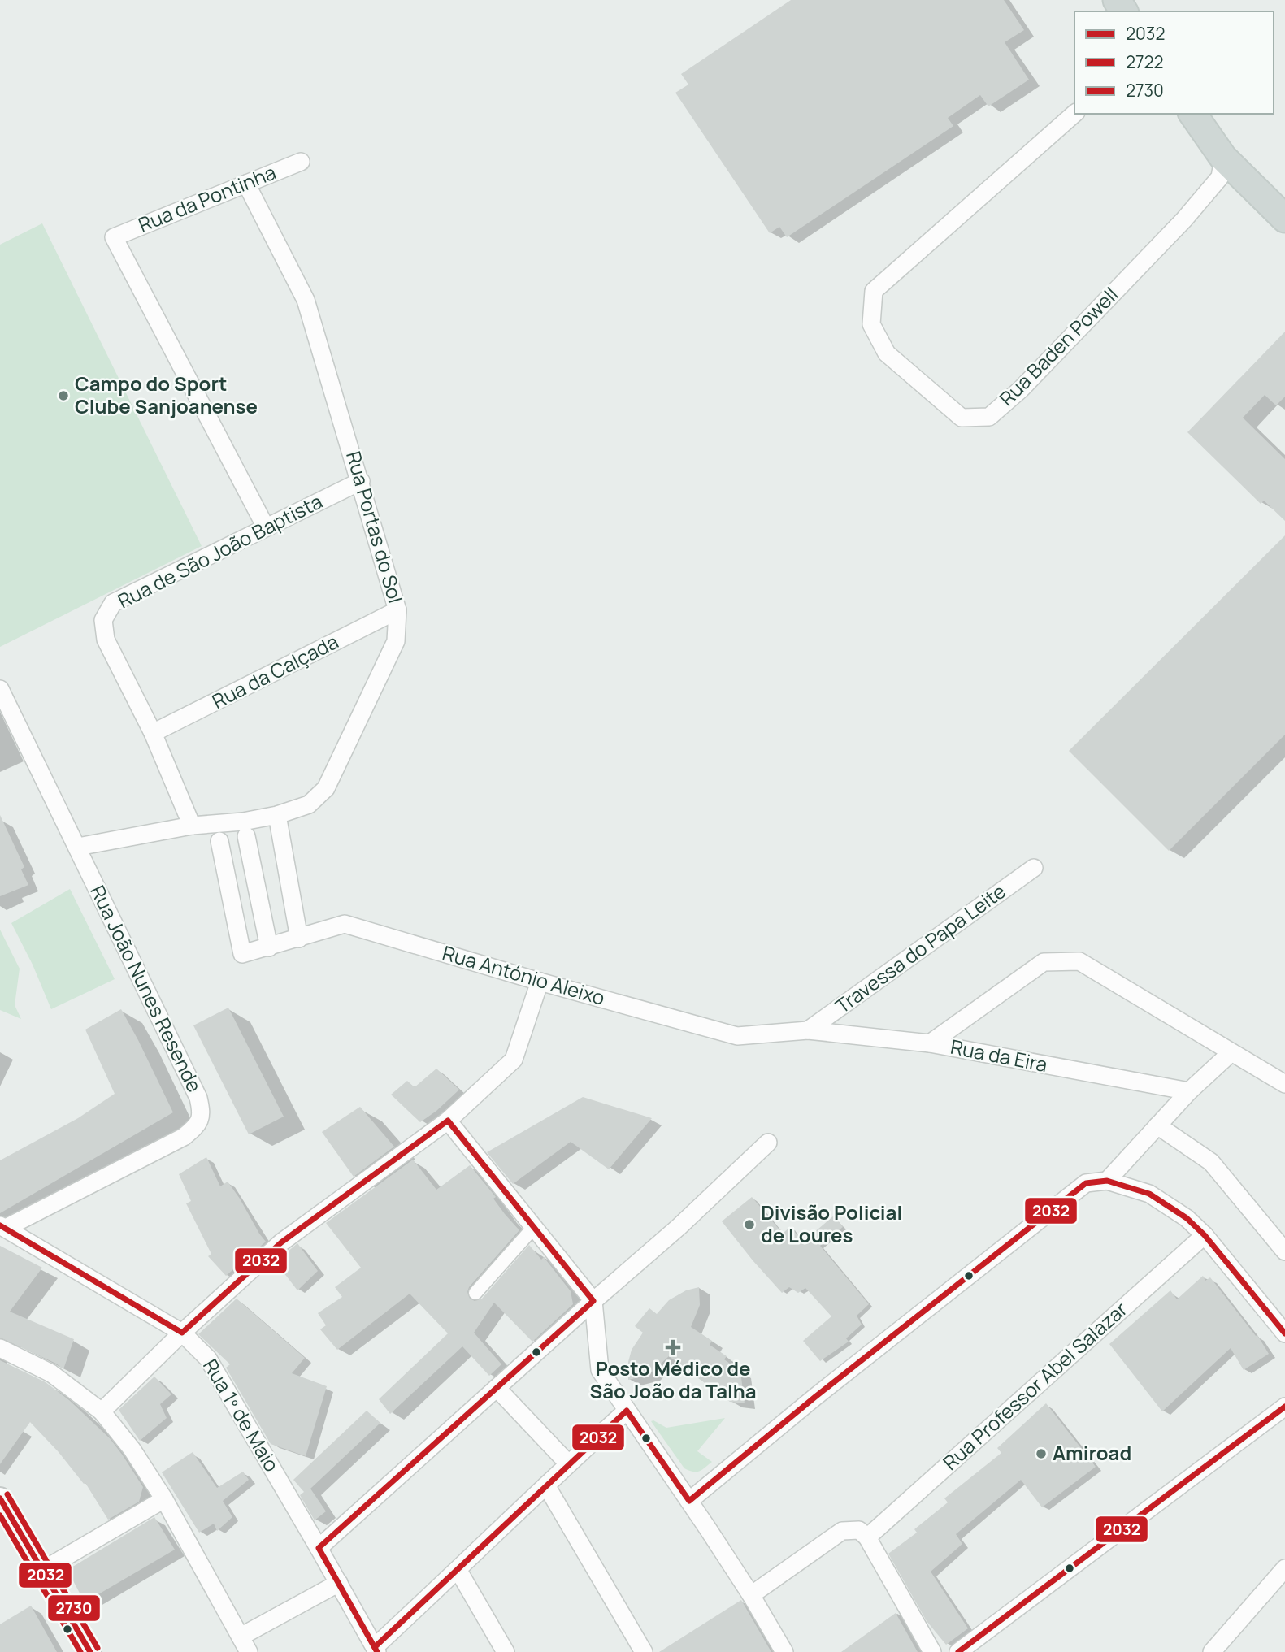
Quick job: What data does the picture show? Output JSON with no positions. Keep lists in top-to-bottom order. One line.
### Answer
{"streets":{"street":["Rua da Pontinha","Rua Baden Powell","Rua Portas do Sol","Rua de São João Baptista","Rua da Calçada","Travessa do Papa Leite","Rua António Aleixo","Rua João Nunes Resende","Rua da Eira","Rua Professor Abel Salazar","Rua 1º de Maio"]},"crossings":[["Rua da Pontinha","Rua Portas do Sol"],["Rua da Pontinha","Rua de São João Baptista"],["Rua Portas do Sol","Rua de São João Baptista"],["Rua Portas do Sol","Rua da Calçada"],["Rua Portas do Sol","Rua João Nunes Resende"],["Rua de São João Baptista","Rua da Calçada"],["Travessa do Papa Leite","Rua António Aleixo"],["Travessa do Papa Leite","Rua da Eira"],["Rua António Aleixo","Rua da Eira"],["Rua João Nunes Resende","Rua 1º de Maio"]],"places":{"other":["Campo do Sport Clube Sanjoanense","Divisão Policial de Loures","Amiroad"],"health":["Posto Médico de São João da Talha"]},"lines":["transit line 2032","transit line 2730","transit line 2722"],"legend":["2032","2722","2730"]}
